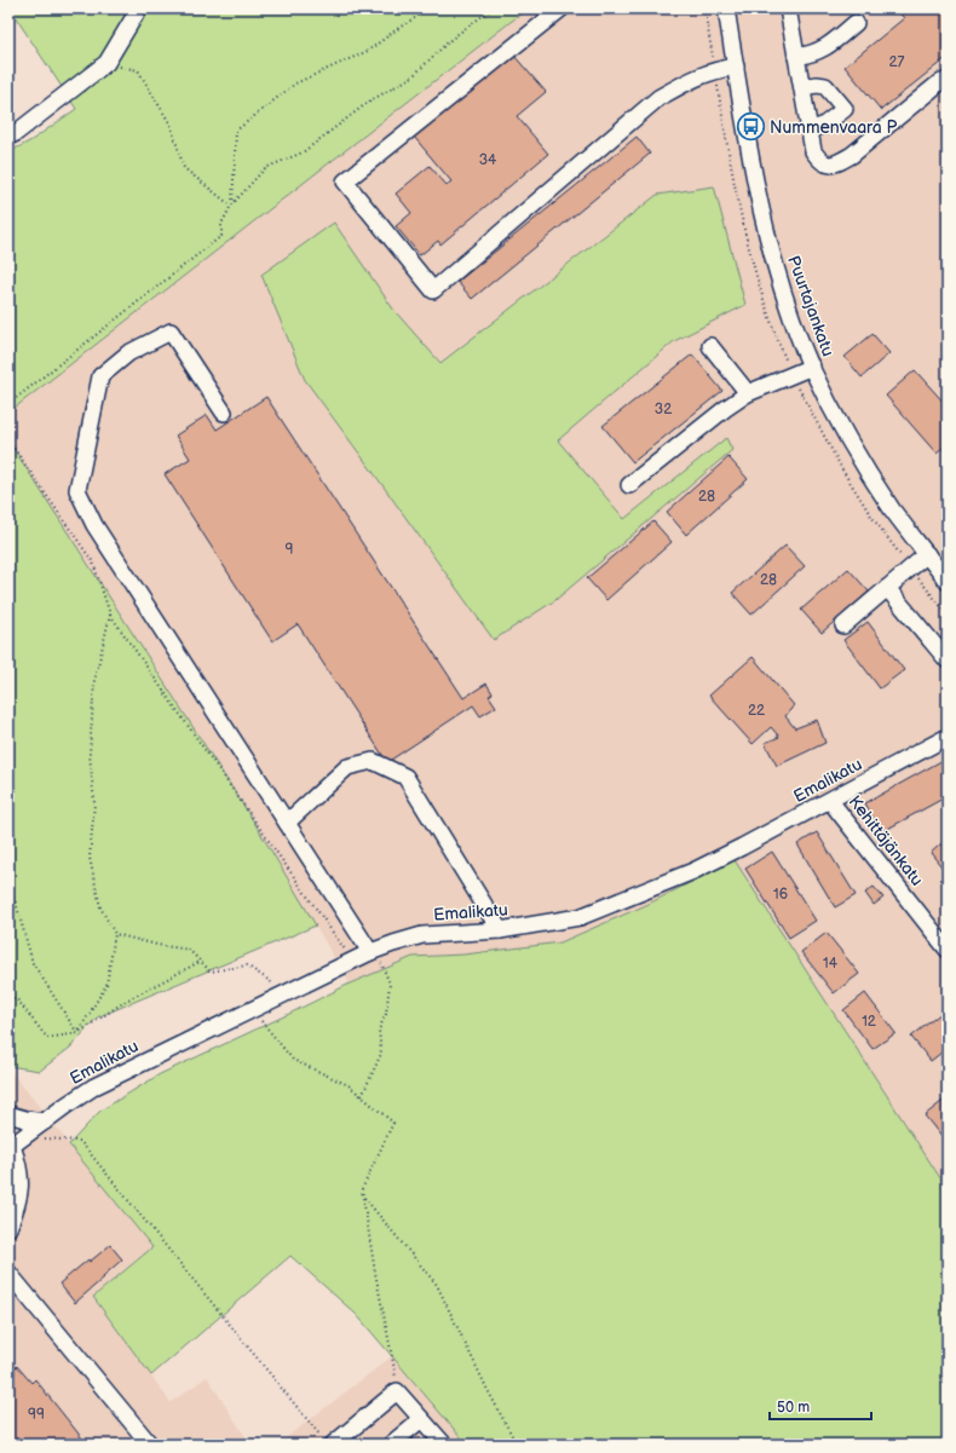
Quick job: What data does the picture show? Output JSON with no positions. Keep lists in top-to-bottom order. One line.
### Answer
{"streets":{"street":["Puurtajankatu","Emalikatu","Kehittäjänkatu"]},"crossings":[["Emalikatu","Kehittäjänkatu"]],"places":{"bus stop":["Nummenvaara P"]},"house_numbers":["27","34","32","28","9","28","22","16","14","12","99"],"scale_bar":"50 m"}
